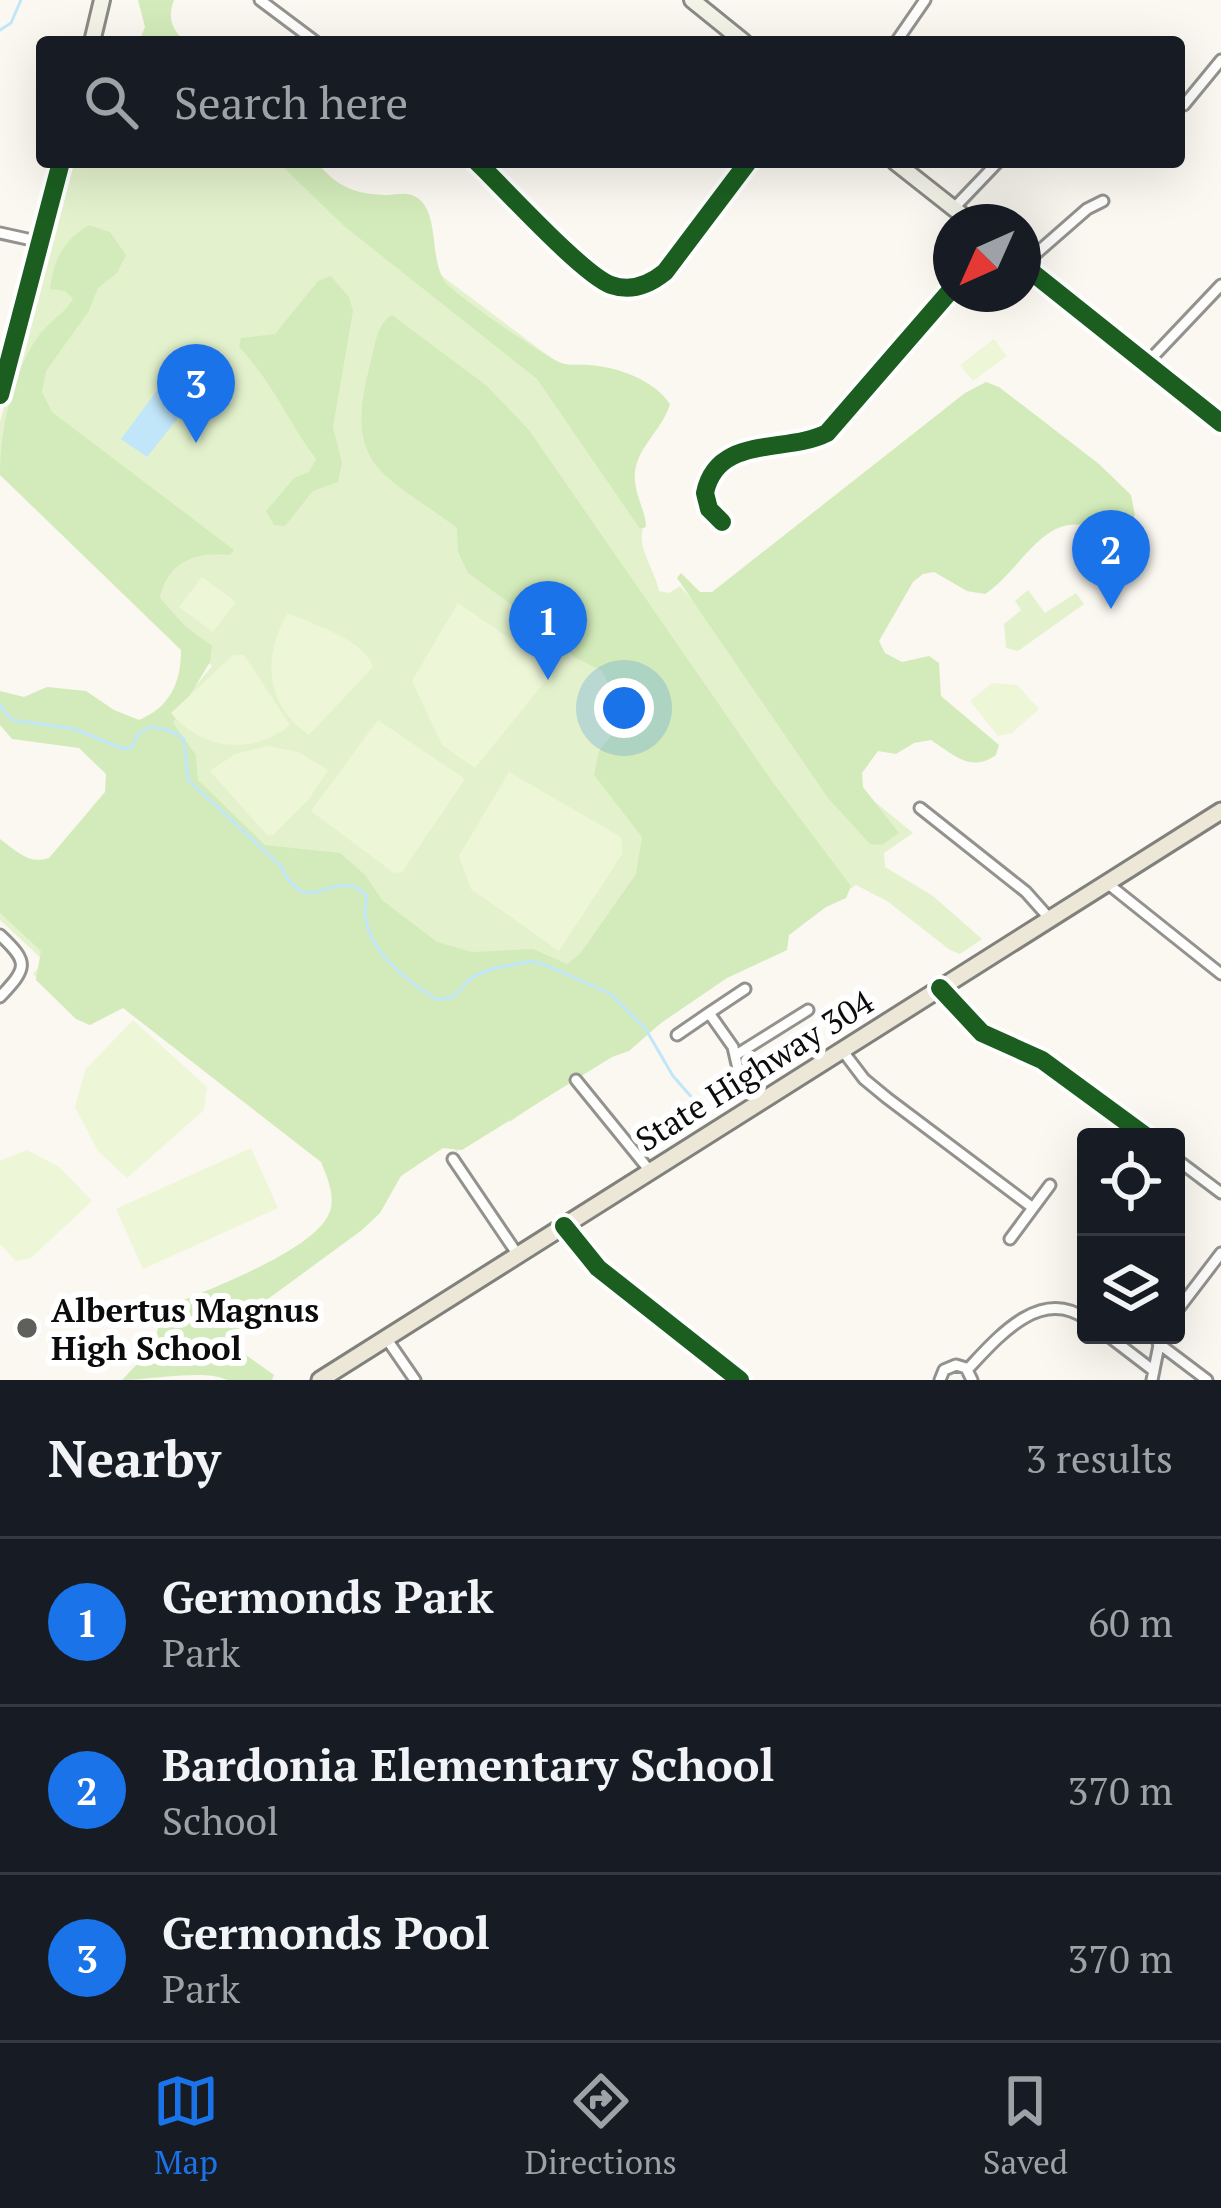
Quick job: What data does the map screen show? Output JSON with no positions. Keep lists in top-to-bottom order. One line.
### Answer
{"streets":{"main road":["State Highway 304"]},"places":["Albertus Magnus High School"],"north":"bottom left","page":{"search":"Search here","pins":["3","2","1"],"heading":["Nearby","3 results"],"list":[{"mark":"1","name":"Germonds Park","note":"Park","value":"60 m"},{"mark":"2","name":"Bardonia Elementary School","note":"School","value":"370 m"},{"mark":"3","name":"Germonds Pool","note":"Park","value":"370 m"}],"nav":["Map","Directions","Saved"]}}
